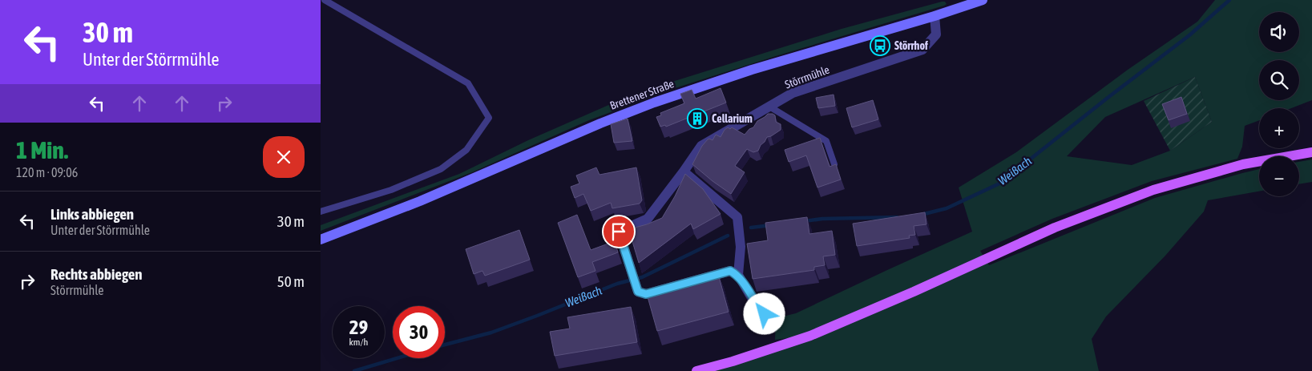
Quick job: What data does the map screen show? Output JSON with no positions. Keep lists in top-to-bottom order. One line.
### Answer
{"streets":{"street":["Störrmühle","Brettener Straße"]},"crossings":[["Störrmühle","Brettener Straße"]],"water":["Weißach"],"places":{"bus stop":["Störrhof"],"building":["Cellarium"]},"page":{"turn":["30 m","Unter der Störrmühle"],"map_buttons":["+","−"],"heading":["1 Min.","120 m · 09:06"],"list":[{"name":"Links abbiegen","note":"Unter der Störrmühle","value":"30 m"},{"name":"Rechts abbiegen","note":"Störrmühle","value":"50 m"}],"speed":"29 km/h","limit":"30"}}
